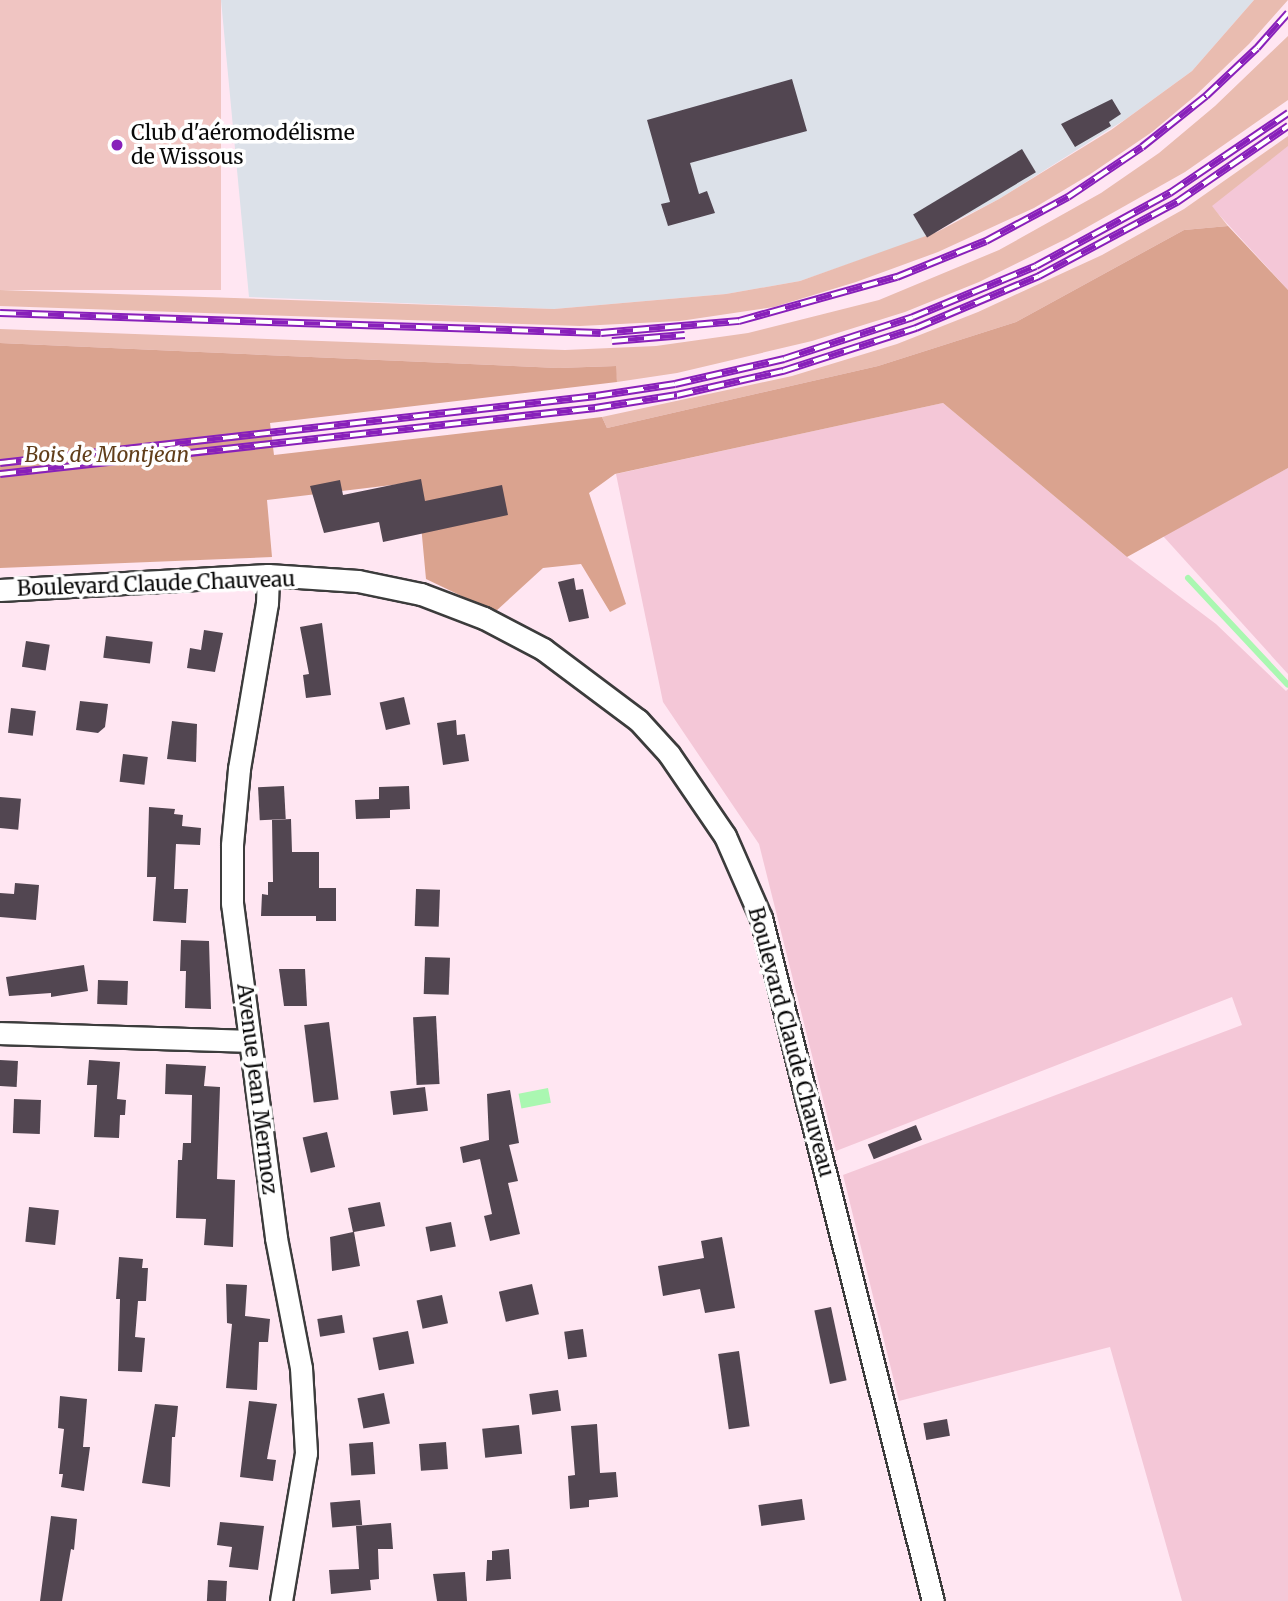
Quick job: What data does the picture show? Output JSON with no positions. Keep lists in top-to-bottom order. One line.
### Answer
{"streets":{"street":["Boulevard Claude Chauveau","Avenue Jean Mermoz"]},"crossings":[["Boulevard Claude Chauveau","Avenue Jean Mermoz"]],"parks":["Bois de Montjean"],"places":["Club d'aéromodélisme de Wissous"]}
